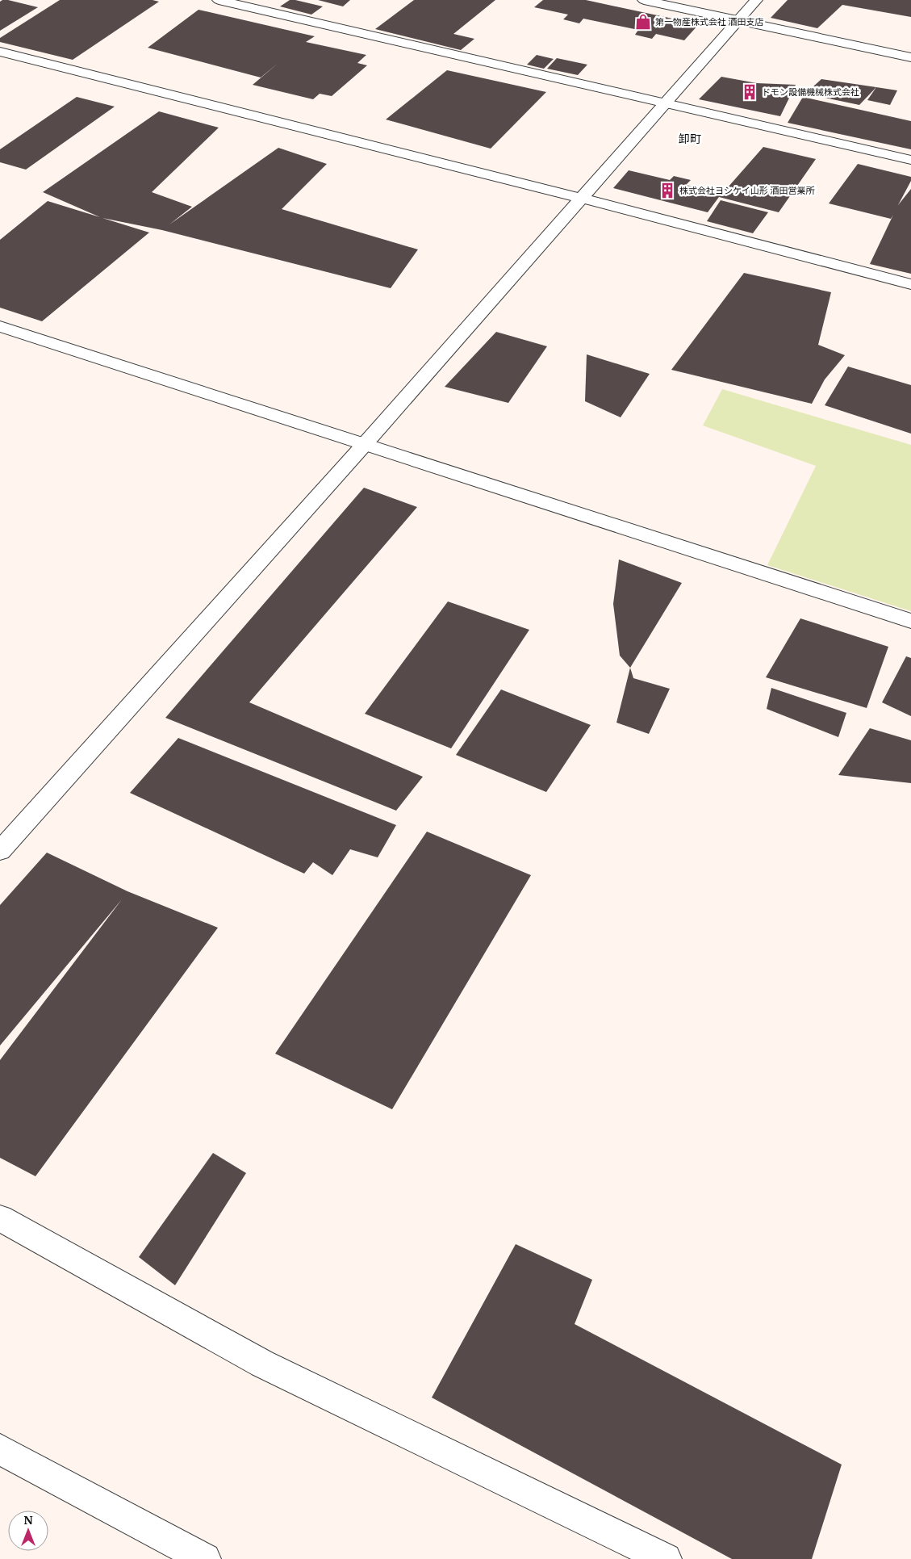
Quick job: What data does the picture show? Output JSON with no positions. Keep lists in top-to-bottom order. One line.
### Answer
{"districts":["卸町"],"places":{"shop":["第一物産株式会社 酒田支店"],"building":["ドモン設備機械株式会社","株式会社ヨシケイ山形 酒田営業所"]},"north":"top"}
